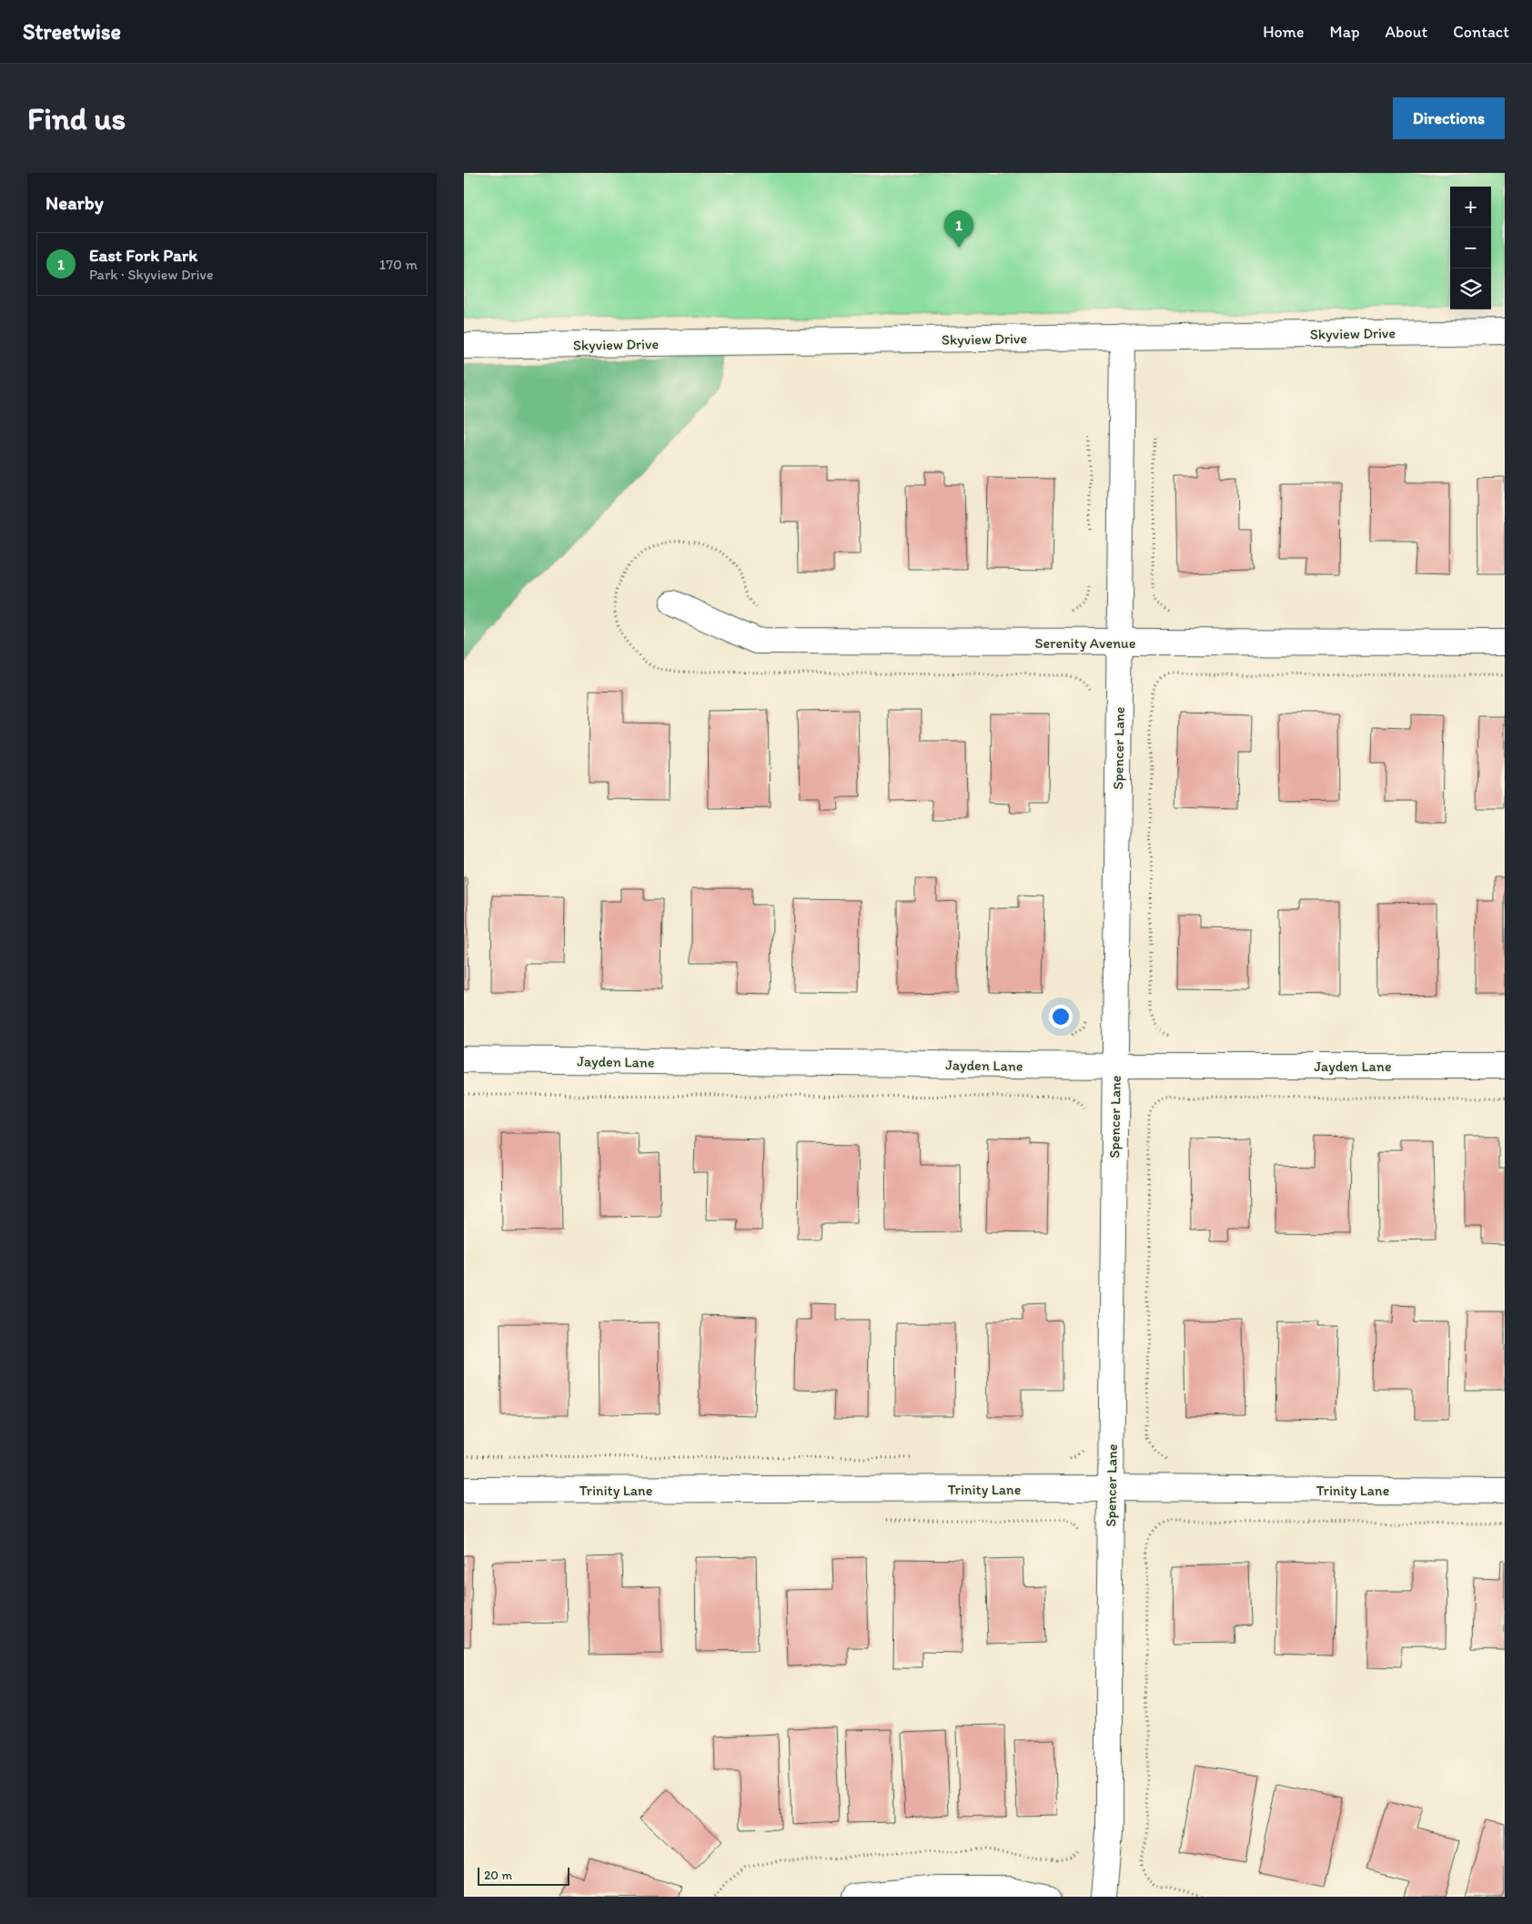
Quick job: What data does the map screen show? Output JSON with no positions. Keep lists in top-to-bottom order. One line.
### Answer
{"streets":{"street":["Skyview Drive","Serenity Avenue","Spencer Lane","Jayden Lane","Trinity Lane"]},"crossings":[["Skyview Drive","Spencer Lane"],["Serenity Avenue","Spencer Lane"],["Spencer Lane","Jayden Lane"],["Spencer Lane","Trinity Lane"]],"scale_bar":"20 m","page":{"header":"Streetwise","nav":["Home","Map","About","Contact"],"buttons":"Directions","title":"Find us","heading":"Nearby","map_buttons":["+","−"],"pins":"1","list":[{"mark":"1","name":"East Fork Park","note":"Park · Skyview Drive","value":"170 m"}],"scale":"20 m"}}
